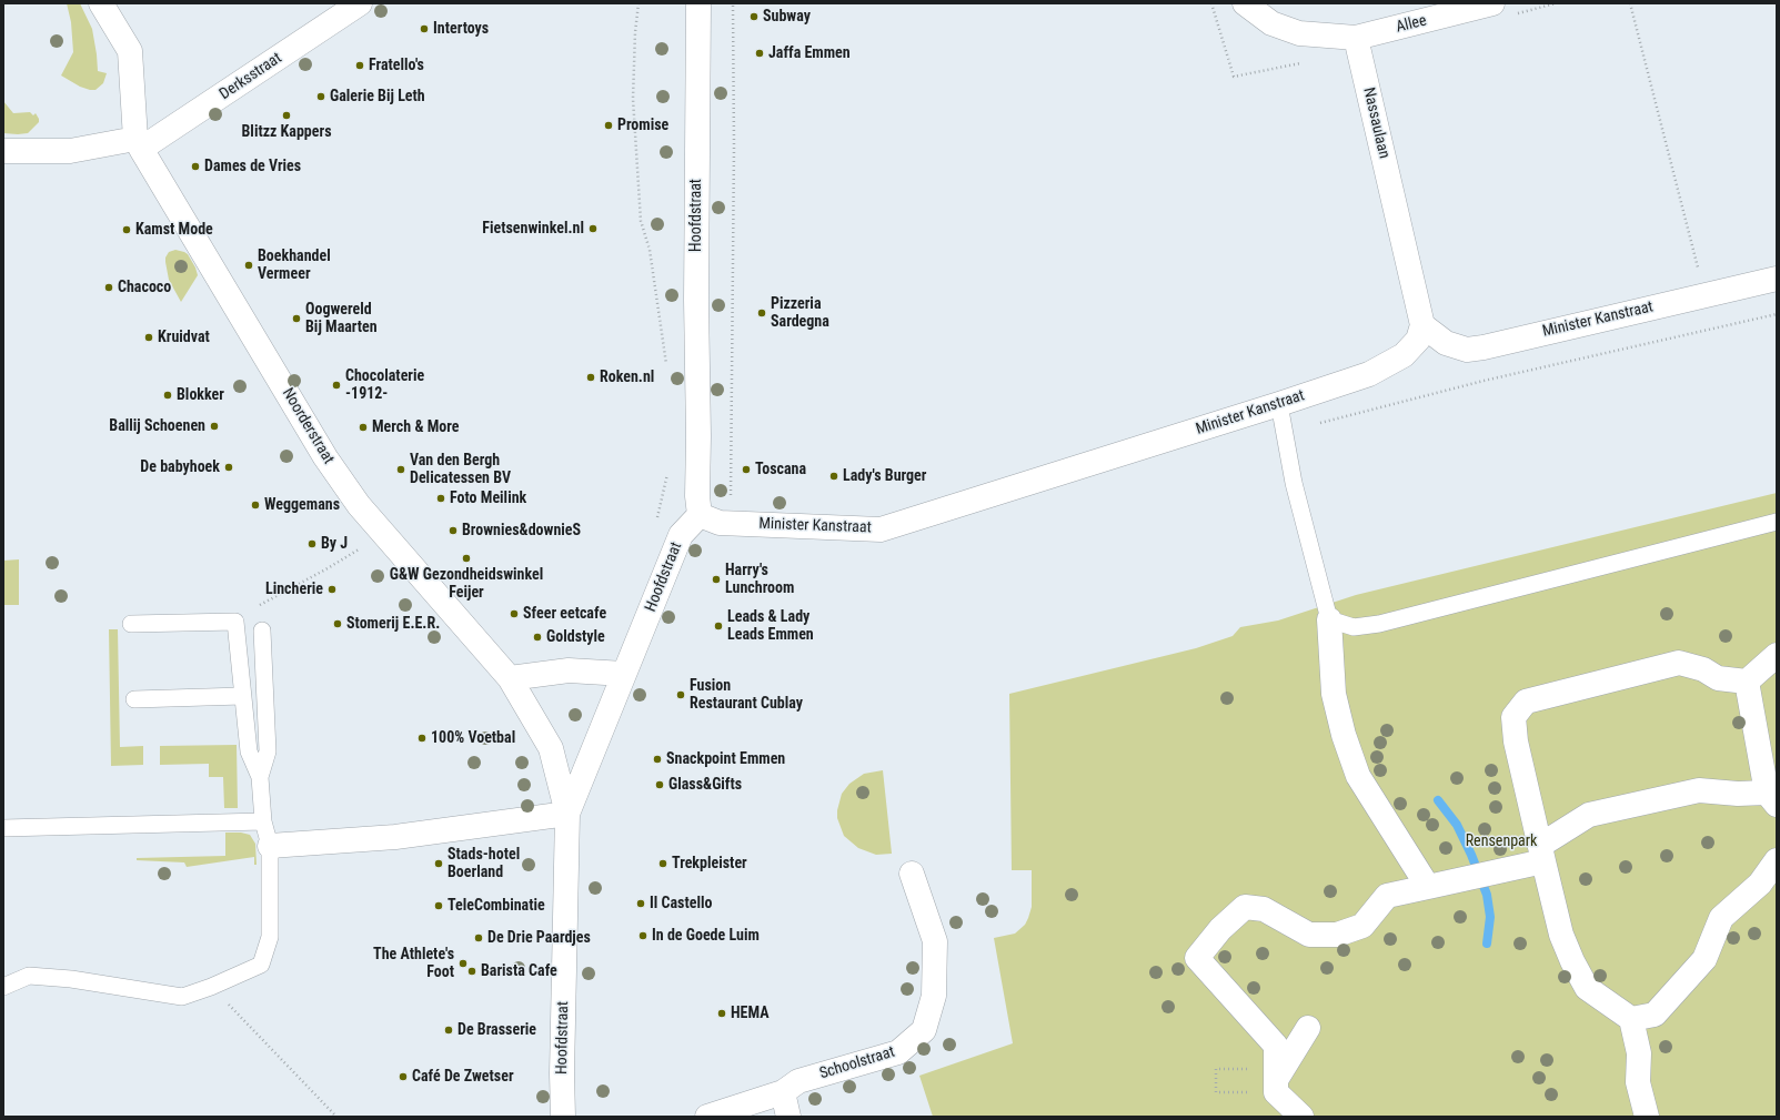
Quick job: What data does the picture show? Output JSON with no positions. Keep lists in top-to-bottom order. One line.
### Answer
{"streets":{"street":["Allee","Derksstraat","Nassaulaan","Hoofdstraat","Minister Kanstraat","Noorderstraat","Schoolstraat"]},"crossings":[["Allee","Nassaulaan"],["Derksstraat","Noorderstraat"],["Nassaulaan","Minister Kanstraat"],["Hoofdstraat","Minister Kanstraat"],["Hoofdstraat","Noorderstraat"]],"parks":["Rensenpark"],"places":["Subway","Intertoys","Jaffa Emmen","Fratello's","Galerie Bij Leth","Blitzz Kappers","Promise","Dames de Vries","Fietsenwinkel.nl","Kamst Mode","Boekhandel Vermeer","Chacoco","Pizzeria Sardegna","Oogwereld Bij Maarten","Kruidvat","Roken.nl","Chocolaterie -1912-","Blokker","Ballij Schoenen","Merch & More","De babyhoek","Van den Bergh Delicatessen BV","Toscana","Lady's Burger","Foto Meilink","Weggemans","Brownies&downieS","By J","G&W Gezondheidswinkel Feijer","Harry's Lunchroom","Lincherie","Sfeer eetcafe","Stomerij E.E.R.","Leads & Lady Leads Emmen","Goldstyle","Fusion Restaurant Cublay","100% Voetbal","Snackpoint Emmen","Glass&Gifts","Stads-hotel Boerland","Trekpleister","Il Castello","TeleCombinatie","In de Goede Luim","De Drie Paardjes","The Athlete's Foot","Barista Cafe","HEMA","De Brasserie","Café De Zwetser"]}
